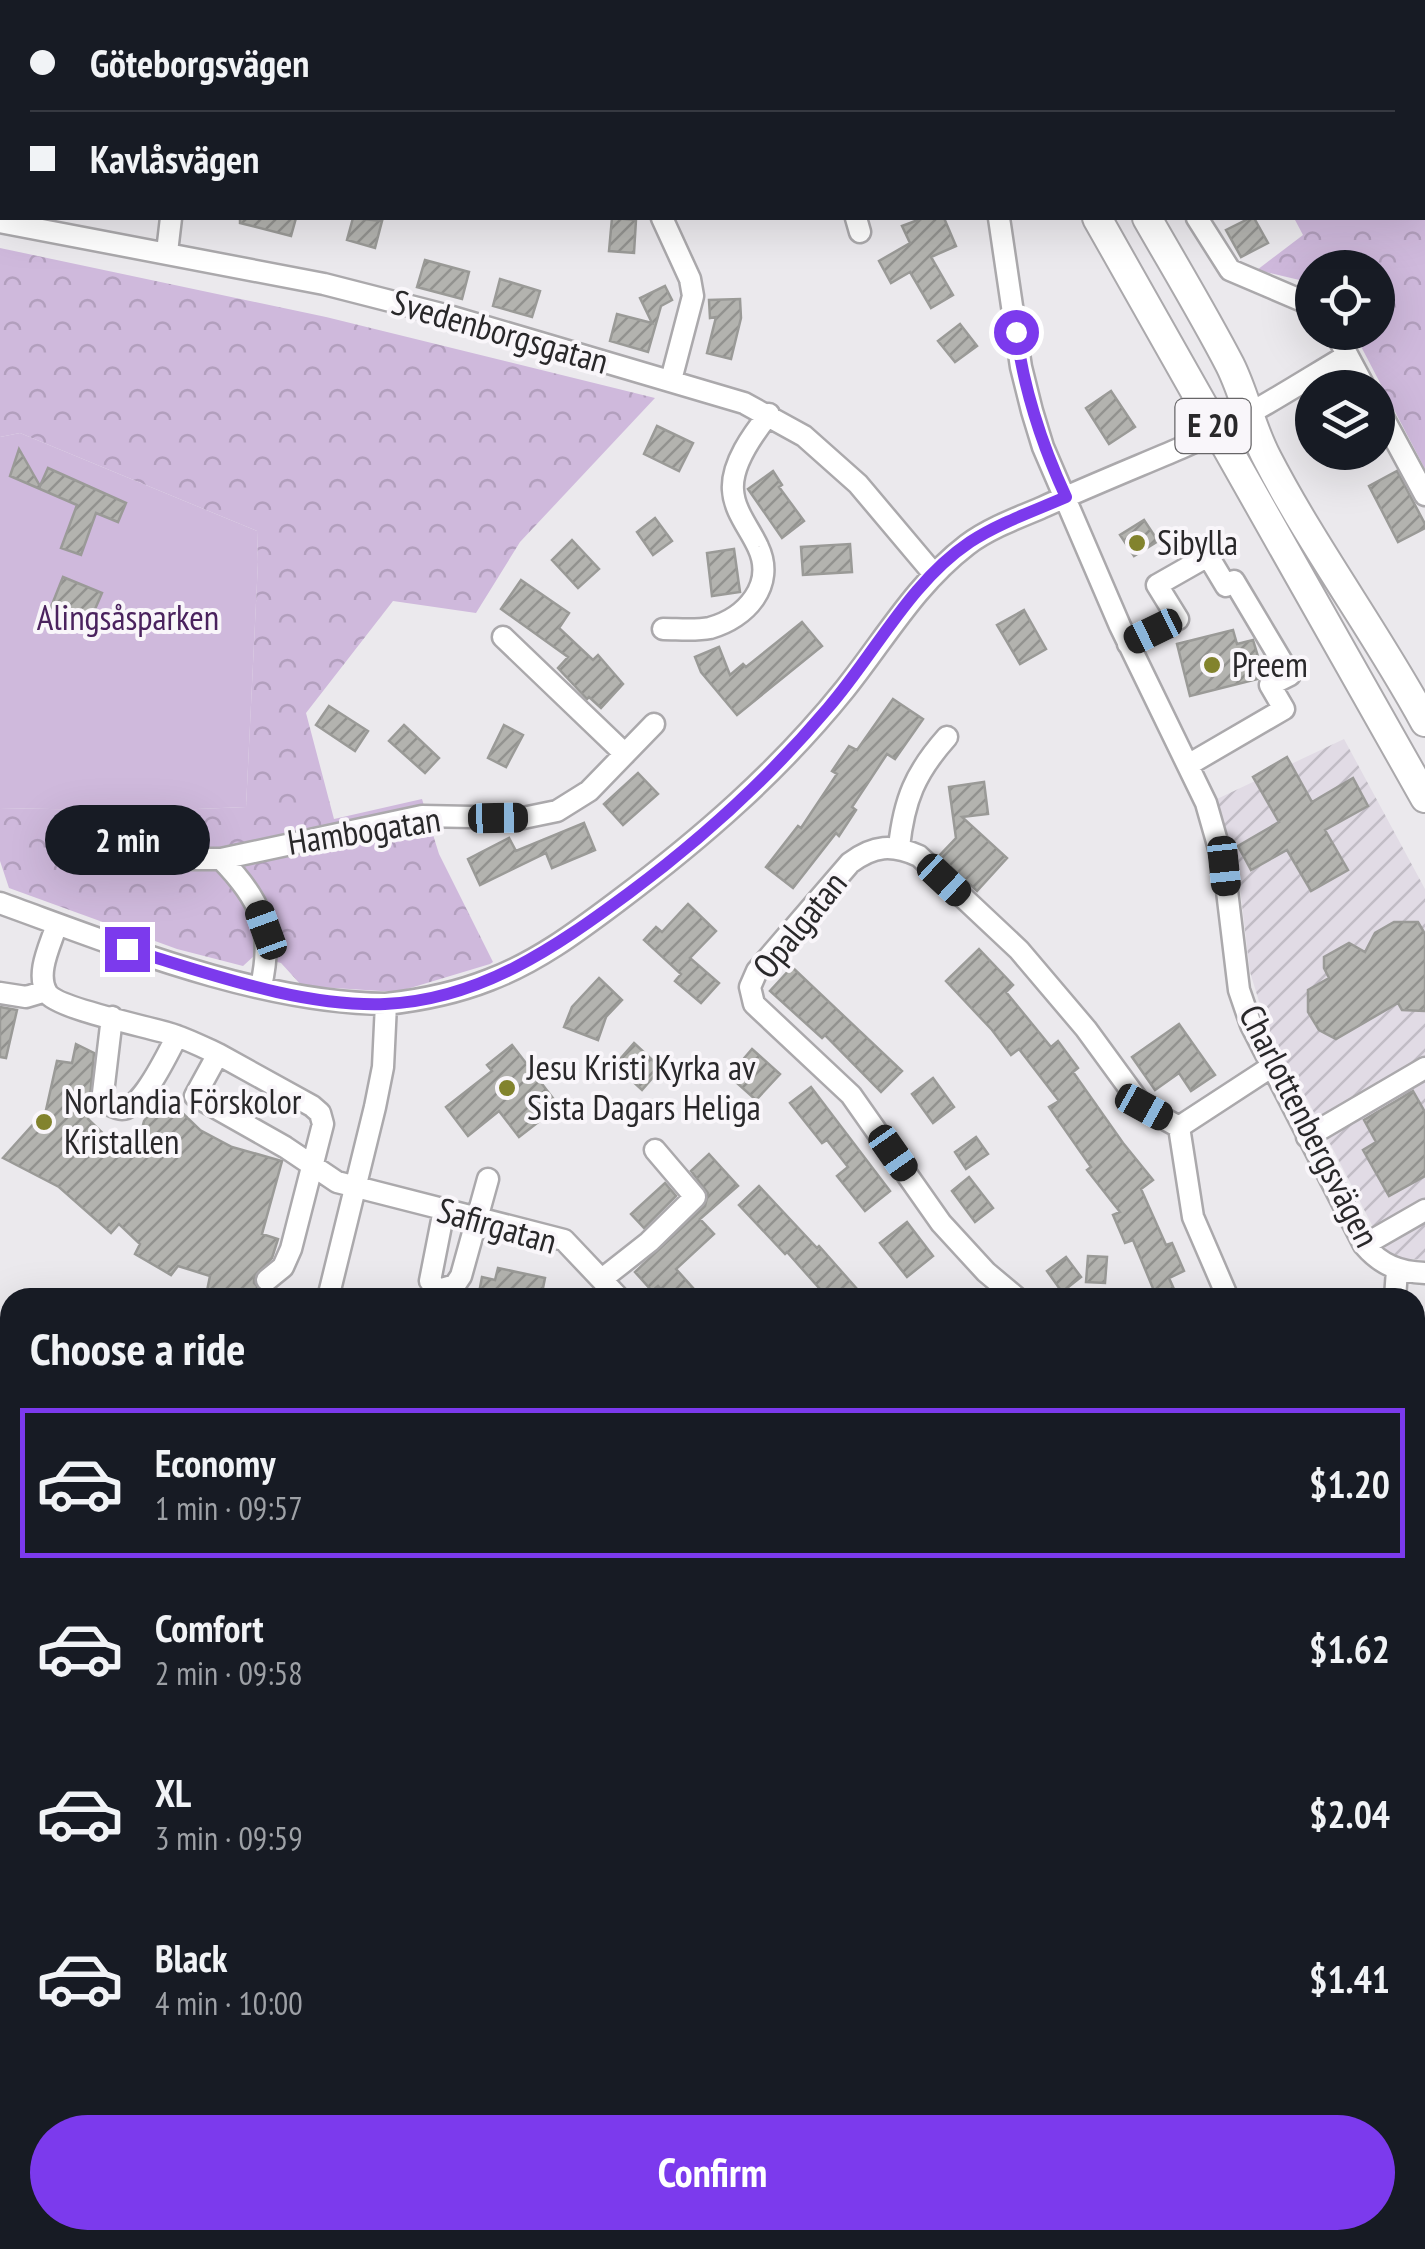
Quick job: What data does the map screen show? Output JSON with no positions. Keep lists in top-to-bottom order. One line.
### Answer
{"streets":{"highway":["E 20"],"street":["Svedenborgsgatan","Hambogatan","Opalgatan","Charlottenbergsvägen","Safirgatan"]},"parks":["Alingsåsparken"],"places":["Sibylla","Preem","Jesu Kristi Kyrka av Sista Dagars Heliga","Norlandia Förskolor Kristallen"],"page":{"banner":["Göteborgsvägen","Kavlåsvägen"],"bubble":"2 min","heading":"Choose a ride","list":[{"name":"Economy","note":"1 min · 09:57","value":"$1.20"},{"name":"Comfort","note":"2 min · 09:58","value":"$1.62"},{"name":"XL","note":"3 min · 09:59","value":"$2.04"},{"name":"Black","note":"4 min · 10:00","value":"$1.41"}],"buttons":"Confirm"}}
